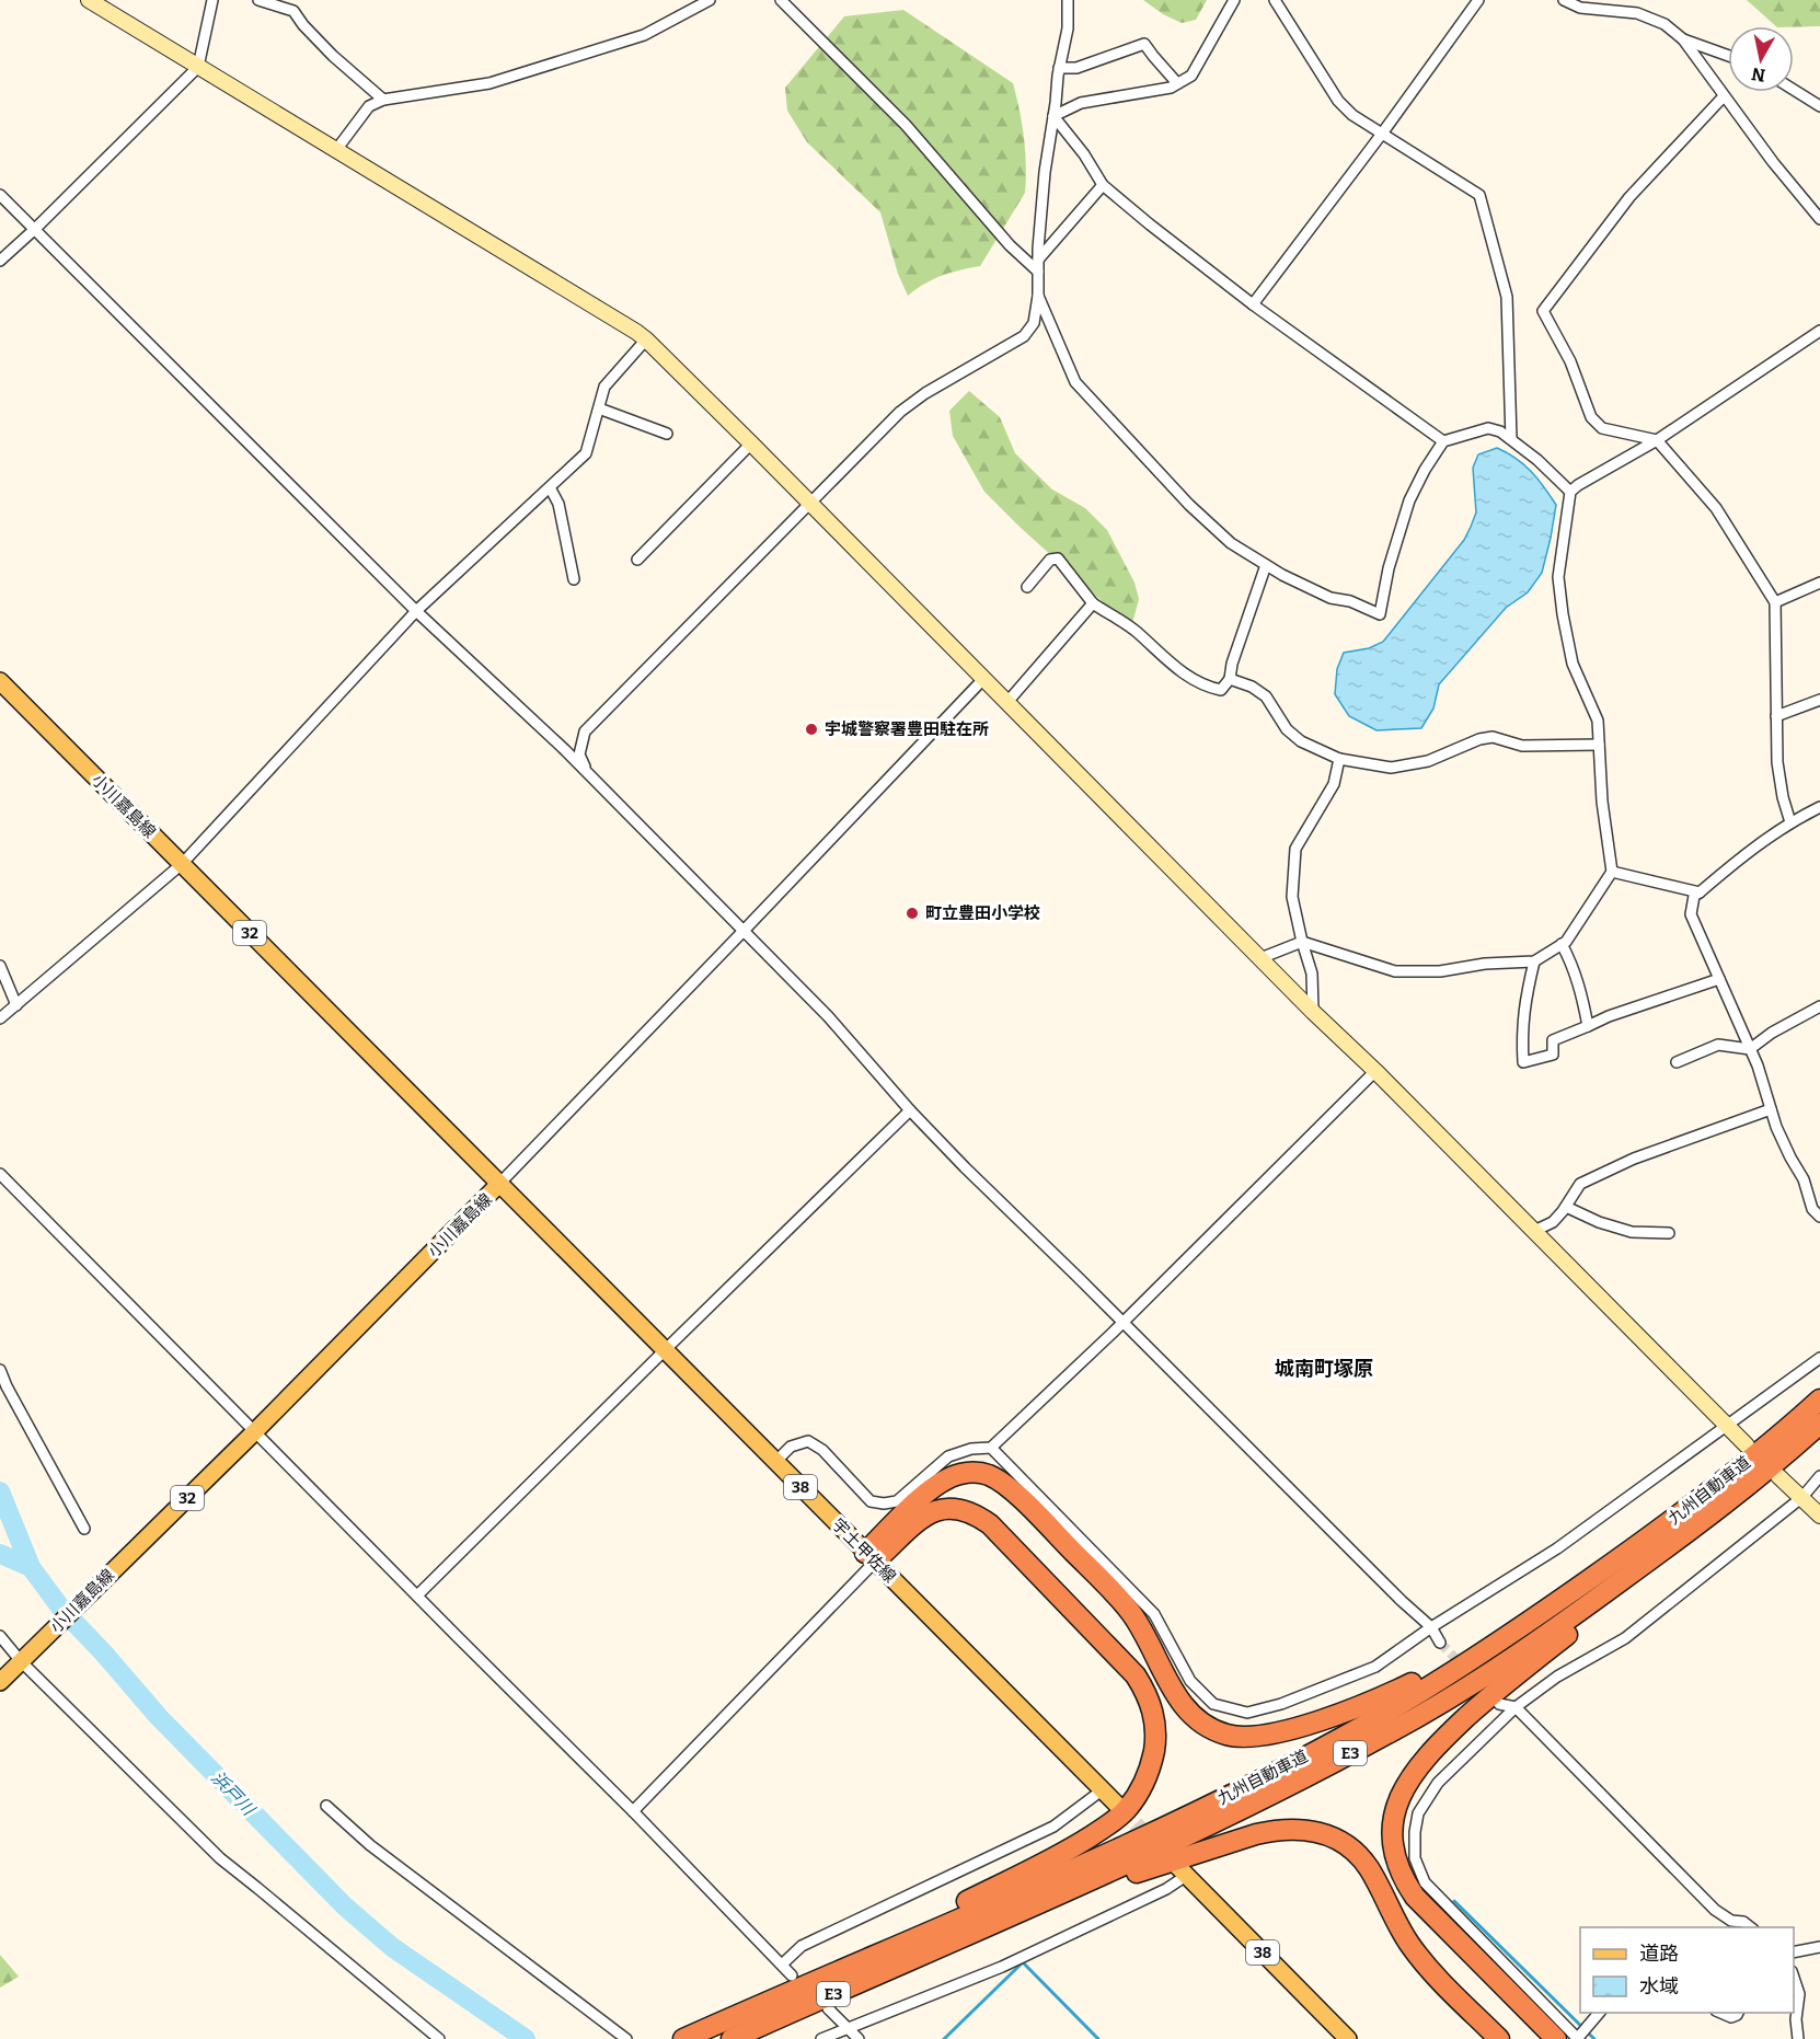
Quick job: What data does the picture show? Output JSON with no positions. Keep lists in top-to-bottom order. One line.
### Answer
{"streets":{"highway":["九州自動車道","E3"],"main road":["小川嘉島線","32","38","宇土甲佐線"]},"crossings":[["小川嘉島線","宇土甲佐線"]],"districts":["城南町塚原"],"water":["浜戸川"],"places":["宇城警察署豊田駐在所","町立豊田小学校"],"legend":["道路","水域"],"north":"bottom"}
